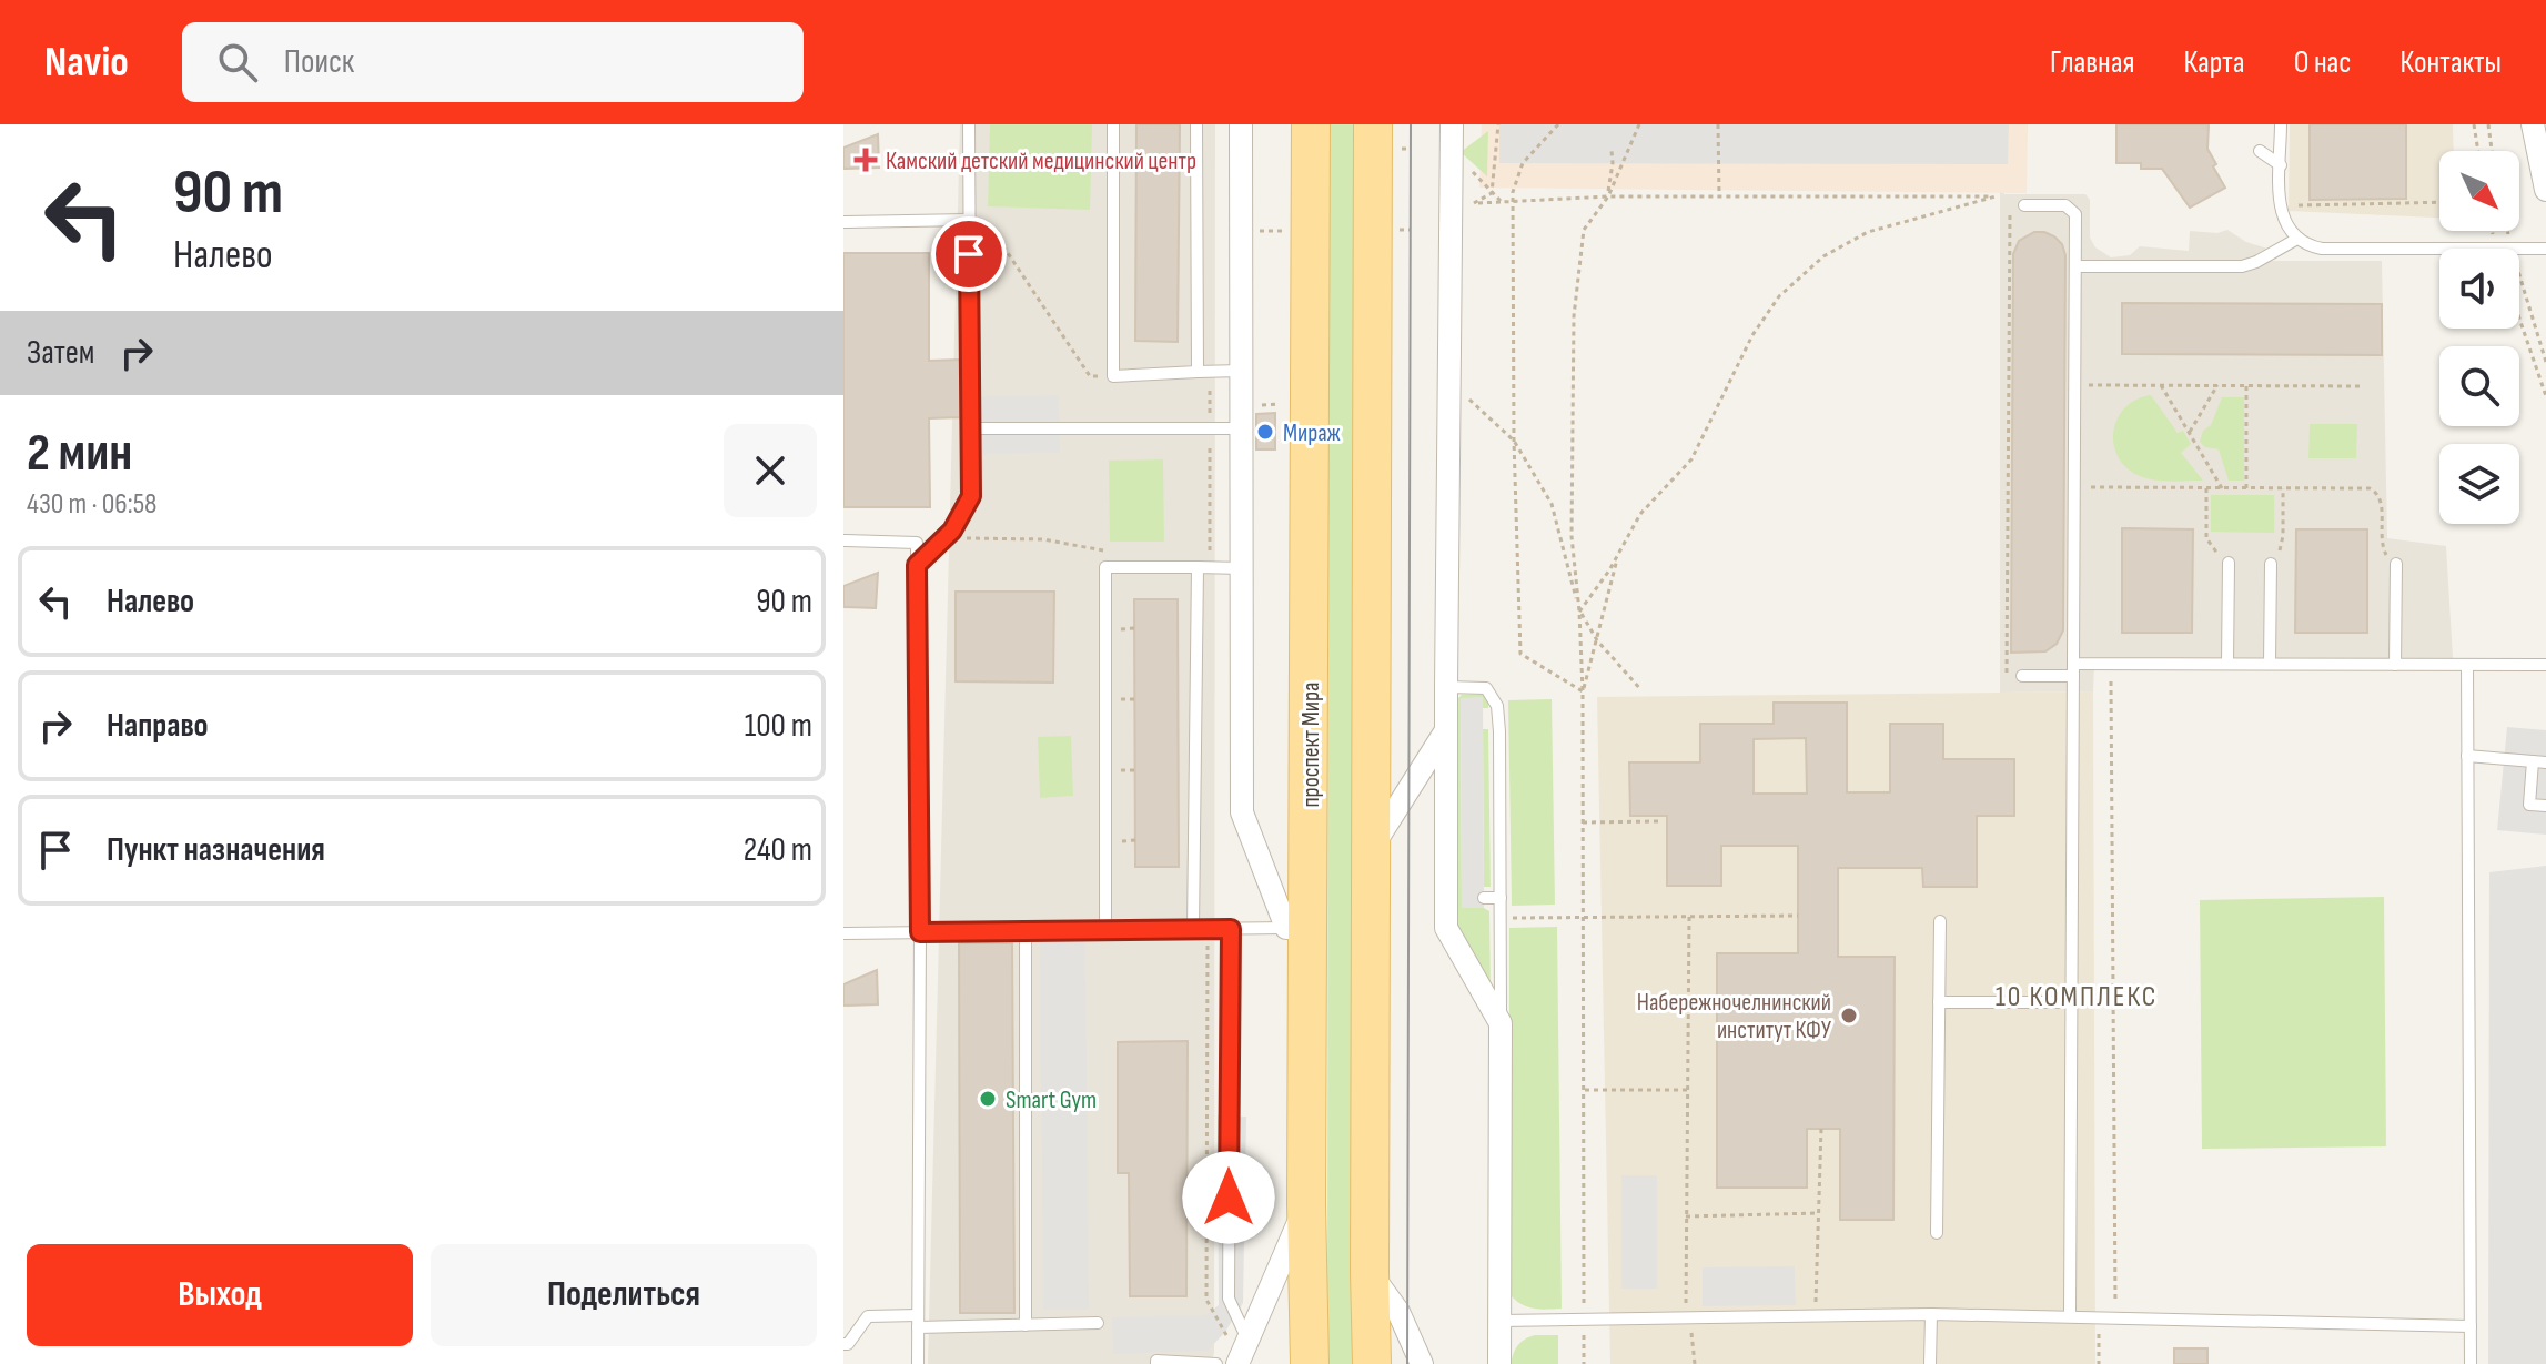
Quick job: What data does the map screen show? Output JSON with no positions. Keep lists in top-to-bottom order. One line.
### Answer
{"streets":{"main road":["проспект Мира"]},"districts":["10 КОМПЛЕКС"],"places":{"health":["Камский детский медицинский центр"],"other":["Мираж","Набережночелнинский институт КФУ","Smart Gym"]},"north":"bottom right","page":{"header":"Navio","search":"Поиск","nav":["Главная","Карта","О нас","Контакты"],"turn":["90 m","Налево"],"then":"Затем","heading":["2 мин","430 m · 06:58"],"list":[{"name":"Налево","value":"90 m"},{"name":"Направо","value":"100 m"},{"name":"Пункт назначения","value":"240 m"}],"buttons":["Выход","Поделиться"]}}
